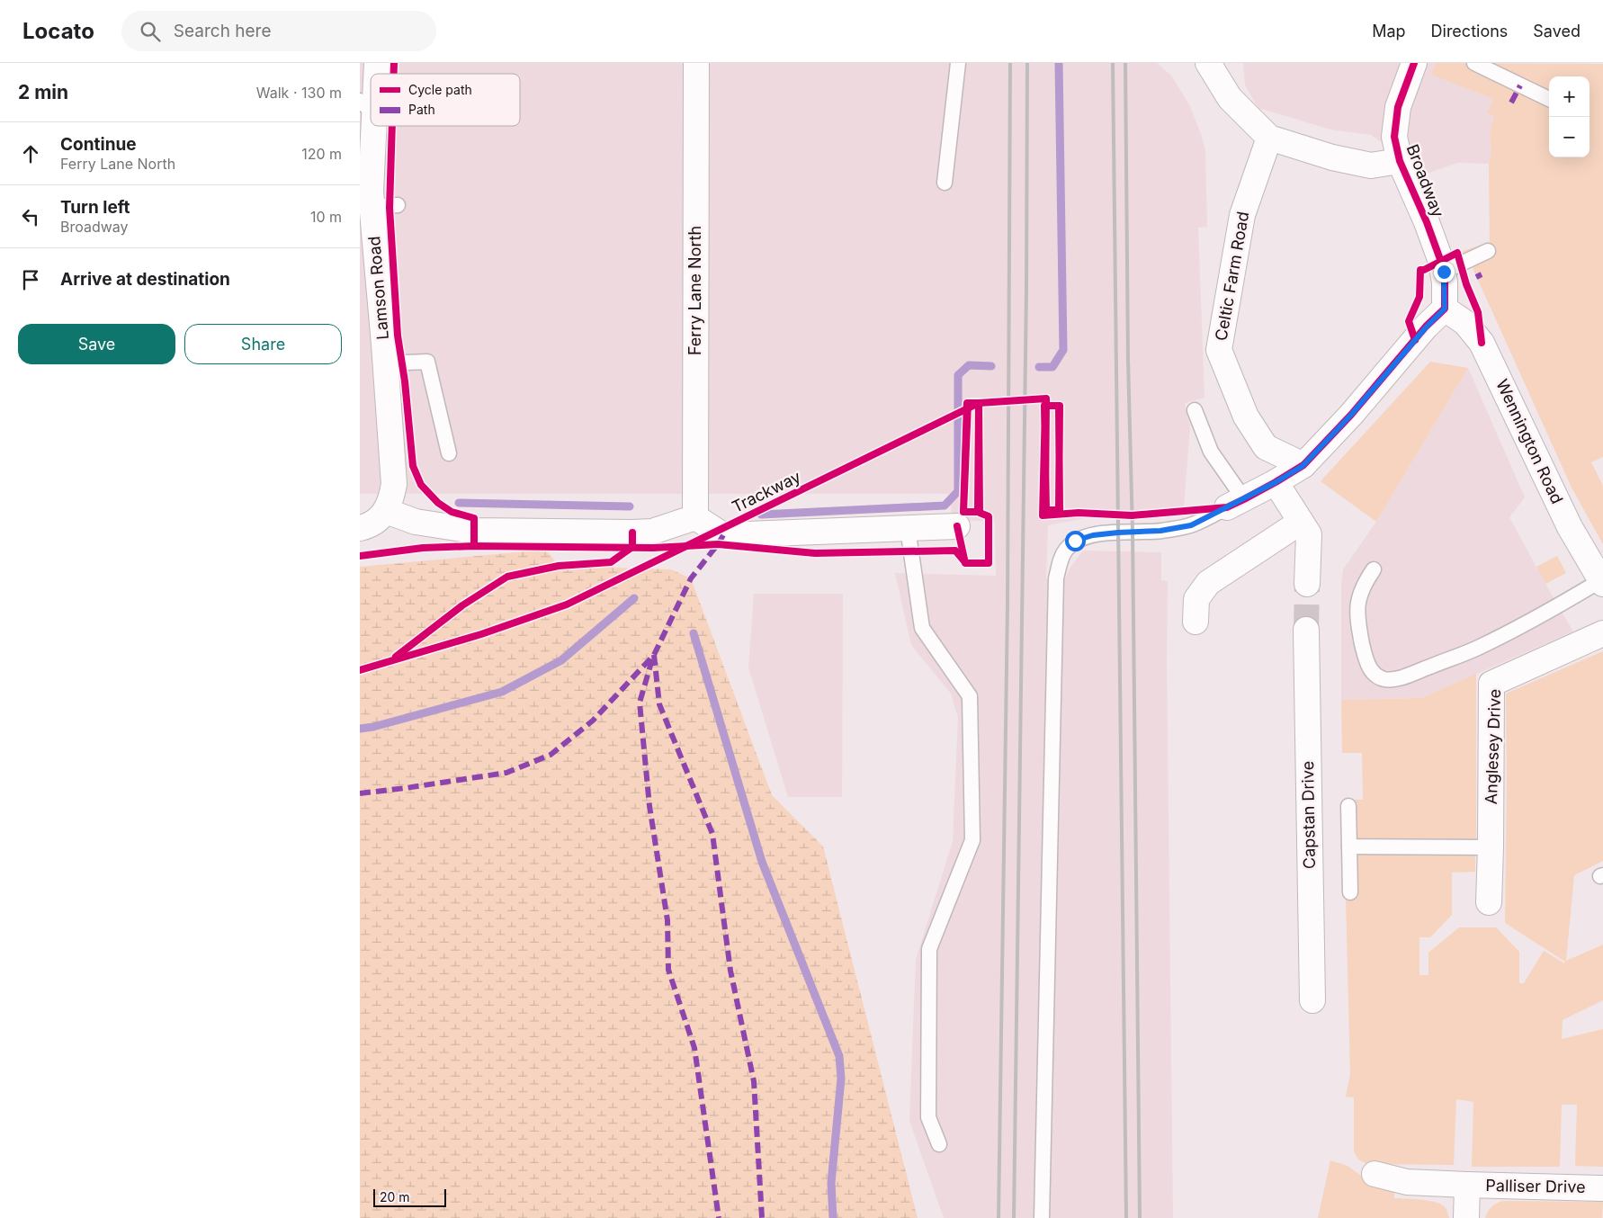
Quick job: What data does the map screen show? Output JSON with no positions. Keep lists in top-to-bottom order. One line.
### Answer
{"streets":{"street":["Broadway","Celtic Farm Road","Lamson Road","Ferry Lane North","Wennington Road","Anglesey Drive","Capstan Drive","Palliser Drive"],"cycle path":["Trackway"]},"crossings":[["Broadway","Wennington Road"]],"legend":["Cycle path","Path"],"scale_bar":"20 m","page":{"header":"Locato","search":"Search here","nav":["Map","Directions","Saved"],"heading":["2 min","Walk · 130 m"],"map_buttons":["+","−"],"list":[["Continue","Ferry Lane North","120 m"],["Turn left","Broadway","10 m"],"Arrive at destination"],"buttons":["Save","Share"],"scale":"20 m"}}
